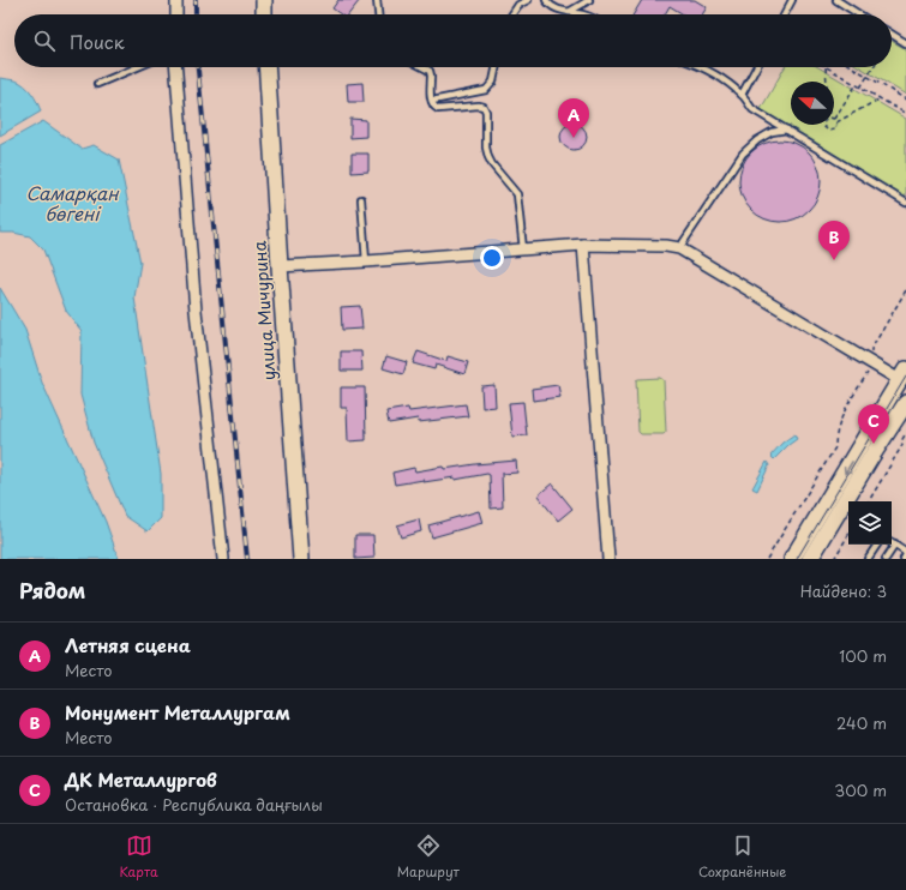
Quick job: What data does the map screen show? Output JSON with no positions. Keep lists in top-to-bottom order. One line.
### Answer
{"streets":{"main road":["улица Мичурина"]},"water":["Самарқан бөгені"],"north":"left","page":{"search":"Поиск","pins":["A","B","C"],"heading":["Рядом","Найдено: 3"],"list":[{"mark":"A","name":"Летняя сцена","note":"Место","value":"100 m"},{"mark":"B","name":"Монумент Металлургам","note":"Место","value":"240 m"},{"mark":"C","name":"ДК Металлургов","note":"Остановка · Республика даңғылы","value":"300 m"}],"nav":["Карта","Маршрут","Сохранённые"]}}
